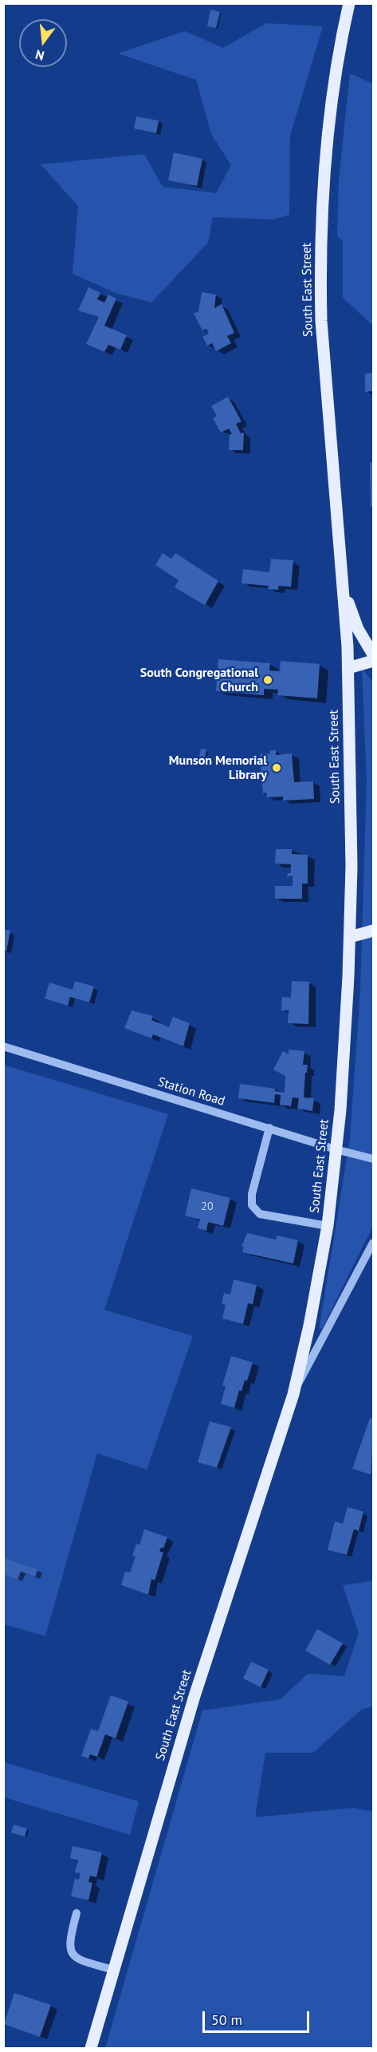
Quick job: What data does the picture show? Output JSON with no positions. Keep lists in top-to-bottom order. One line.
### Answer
{"streets":{"main road":["South East Street"],"street":["Station Road"]},"crossings":[["South East Street","Station Road"]],"places":["South Congregational Church","Munson Memorial Library"],"house_numbers":["20"],"scale_bar":"50 m","north":"bottom"}
